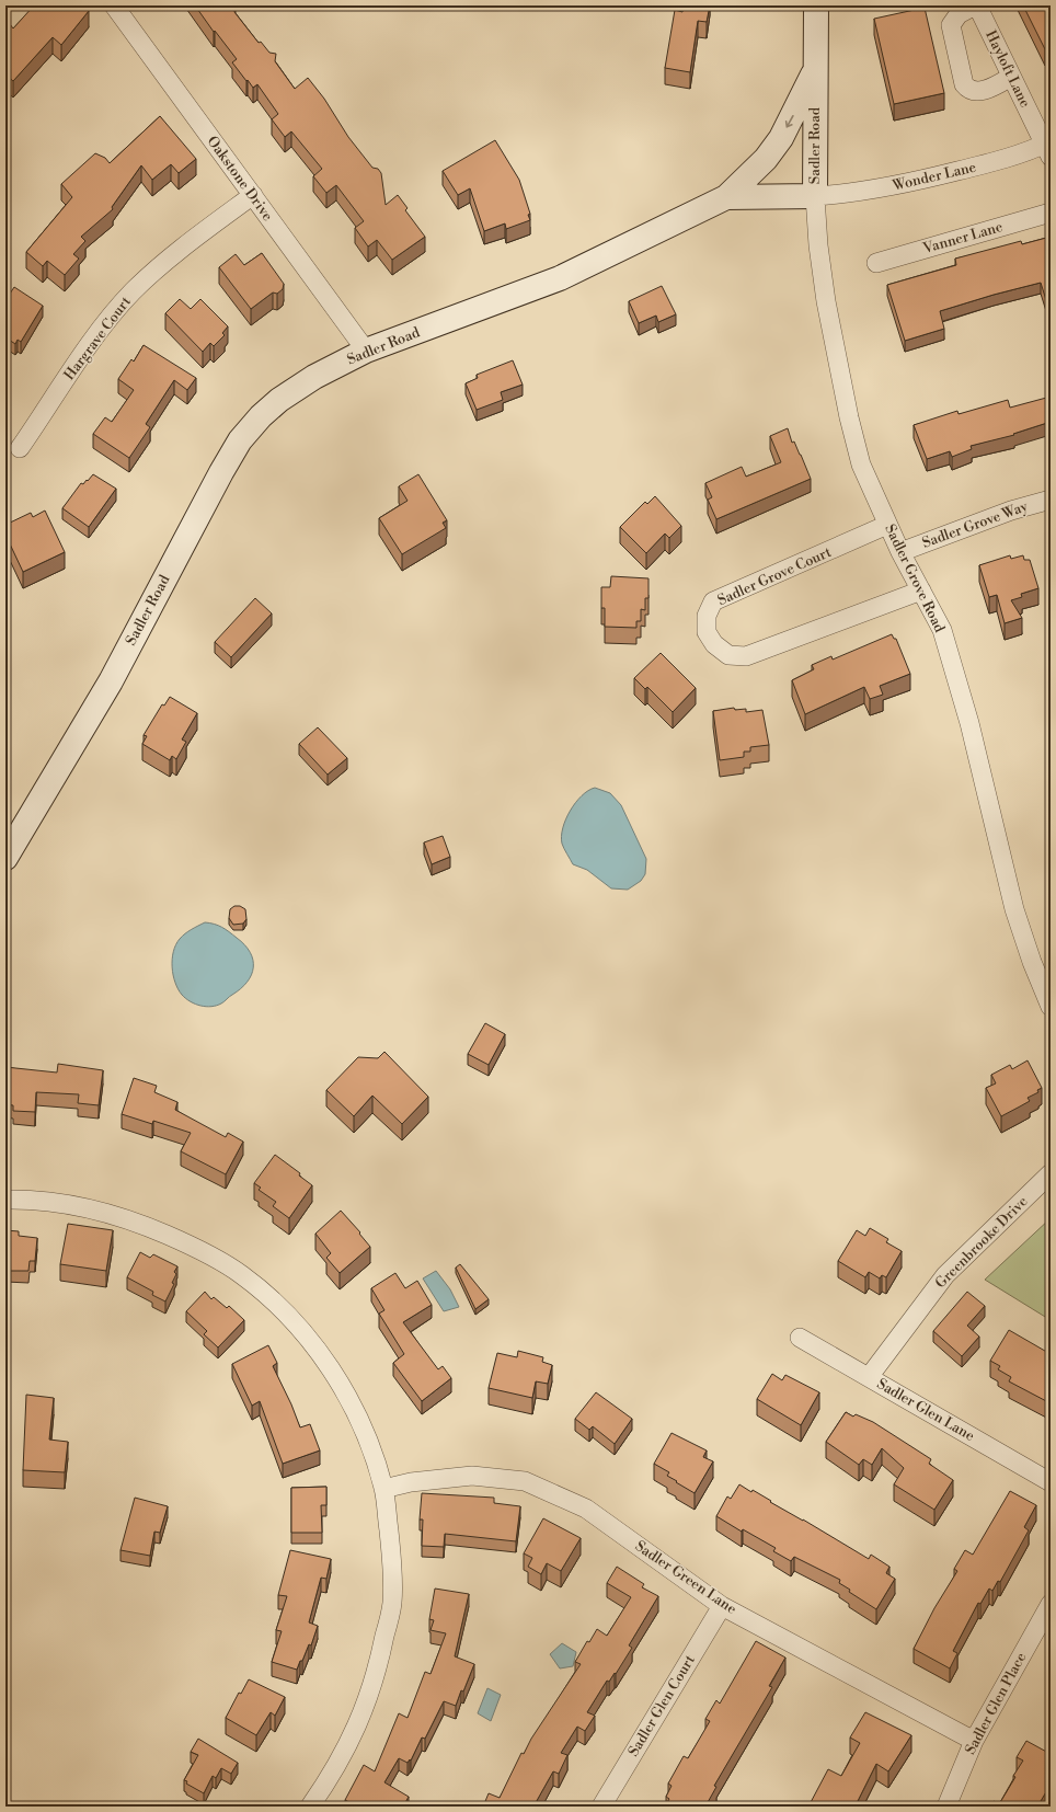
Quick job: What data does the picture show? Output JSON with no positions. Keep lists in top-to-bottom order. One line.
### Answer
{"streets":{"street":["Hayloft Lane","Sadler Road","Wonder Lane","Oakstone Drive","Vanner Lane","Hargrave Court","Sadler Grove Way","Sadler Grove Court","Sadler Grove Road","Greenbrooke Drive","Sadler Glen Lane","Sadler Green Lane","Sadler Glen Place","Sadler Glen Court"]},"crossings":[["Hayloft Lane","Wonder Lane"],["Sadler Road","Wonder Lane"],["Sadler Road","Oakstone Drive"],["Sadler Road","Sadler Grove Road"],["Wonder Lane","Sadler Grove Road"],["Oakstone Drive","Hargrave Court"],["Sadler Grove Way","Sadler Grove Road"],["Sadler Grove Court","Sadler Grove Road"],["Greenbrooke Drive","Sadler Glen Lane"],["Sadler Green Lane","Sadler Glen Place"],["Sadler Green Lane","Sadler Glen Court"]]}
